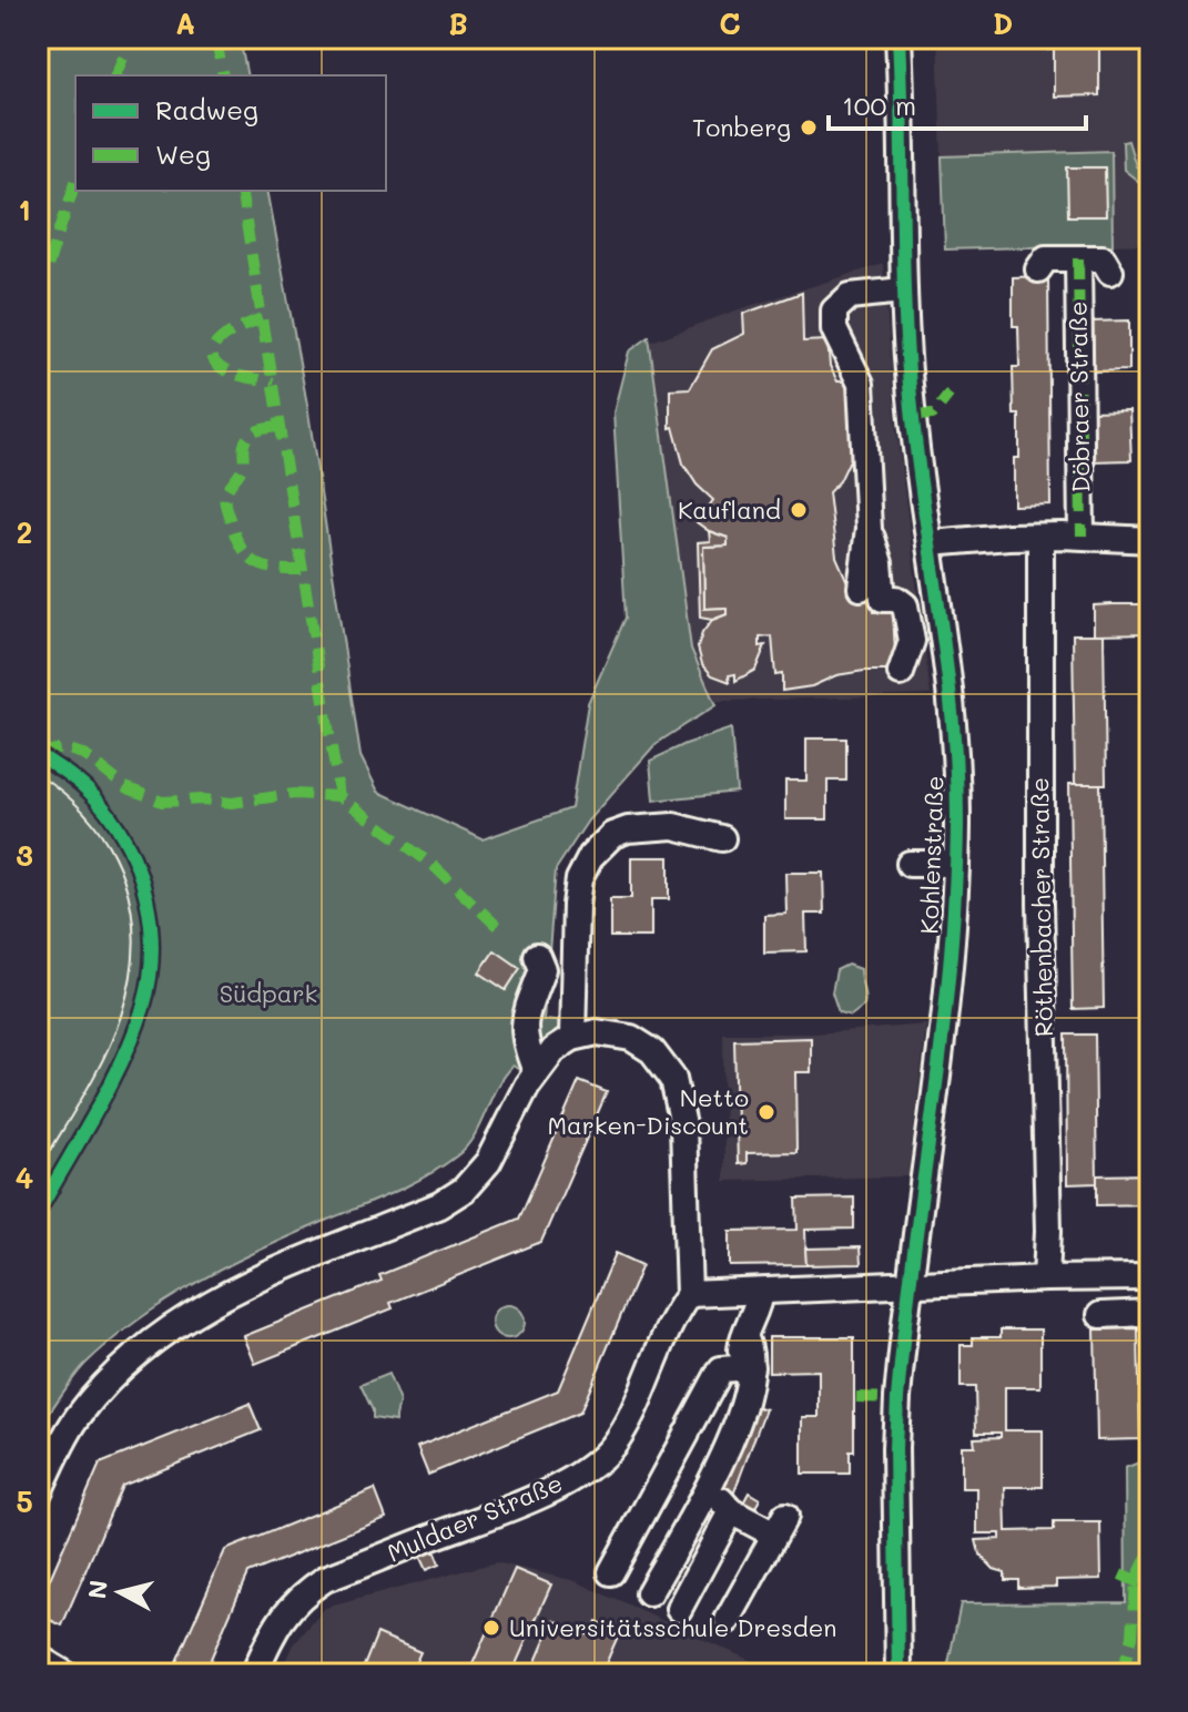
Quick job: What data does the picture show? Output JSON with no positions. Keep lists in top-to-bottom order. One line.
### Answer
{"streets":{"street":["Döbraer Straße","Kohlenstraße","Röthenbacher Straße","Muldaer Straße"]},"parks":["Südpark"],"places":["Tonberg","Kaufland","Netto Marken-Discount","Universitätsschule Dresden"],"legend":["Radweg","Weg"],"scale_bar":"100 m","north":"left","grid":{"columns":["A","B","C","D"],"rows":["1","2","3","4","5"]}}
